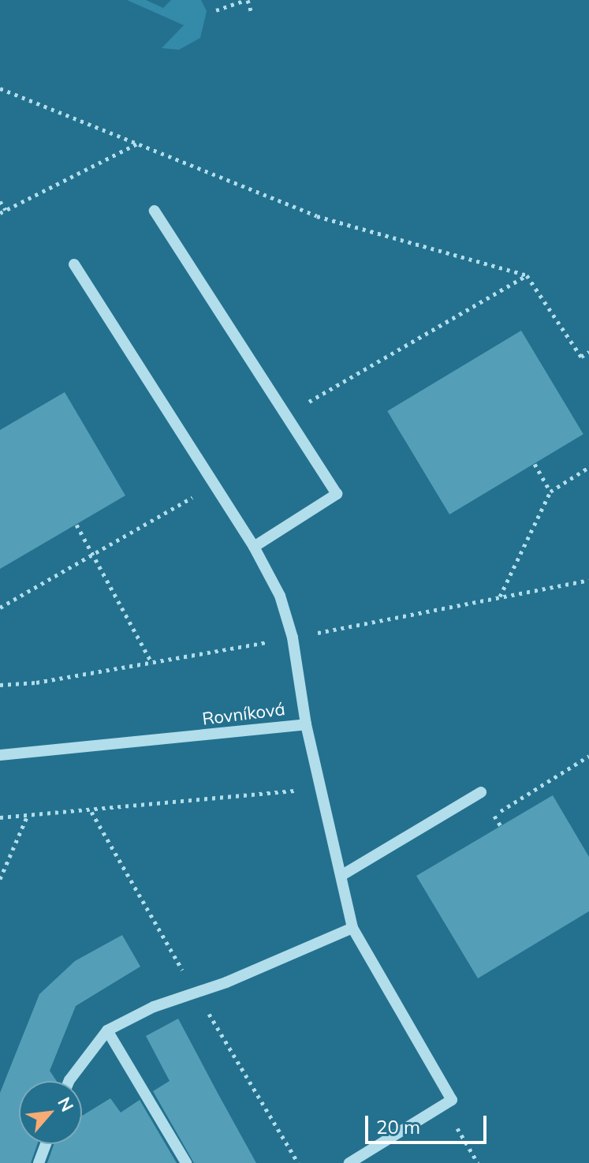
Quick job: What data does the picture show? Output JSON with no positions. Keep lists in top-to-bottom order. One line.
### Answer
{"streets":{"street":["Rovníková"]},"scale_bar":"20 m","north":"top right"}
